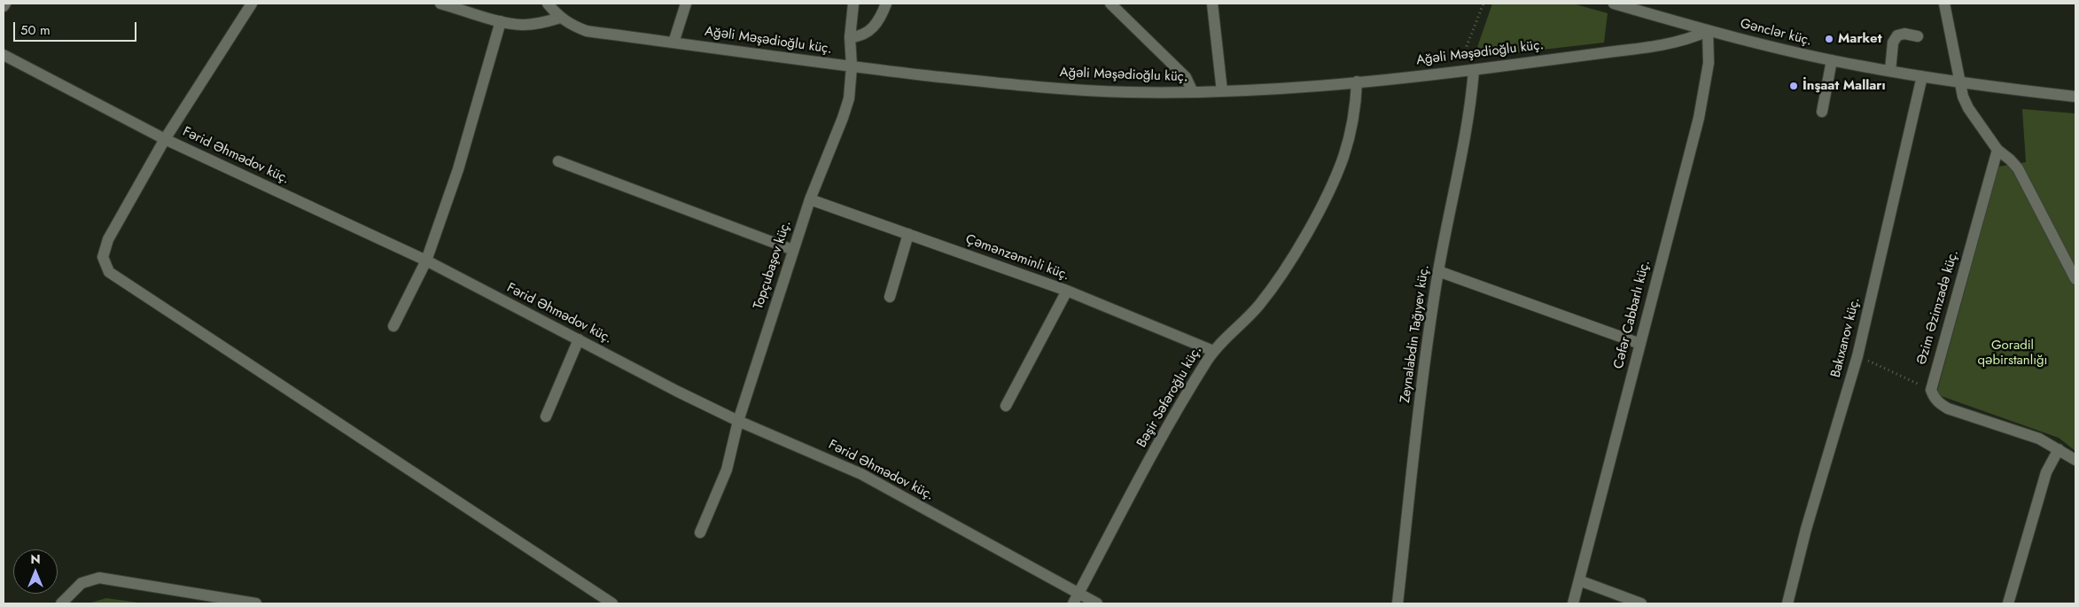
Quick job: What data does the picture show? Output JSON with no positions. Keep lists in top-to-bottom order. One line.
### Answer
{"streets":{"street":["Gənclər küç.","Ağəli Məşədioğlu küç.","Fərid Əhmədov küç.","Çəmənzəminli küç.","Topçubaşov küç.","Əzim Əzimzadə küç.","Cəfər Cabbarlı küç.","Zeynalabdin Tağıyev küç.","Bakıxanov küç.","Bəşir Səfəroğlu küç."]},"crossings":[["Gənclər küç.","Ağəli Məşədioğlu küç."],["Gənclər küç.","Cəfər Cabbarlı küç."],["Gənclər küç.","Bakıxanov küç."],["Ağəli Məşədioğlu küç.","Topçubaşov küç."],["Ağəli Məşədioğlu küç.","Cəfər Cabbarlı küç."],["Ağəli Məşədioğlu küç.","Zeynalabdin Tağıyev küç."],["Ağəli Məşədioğlu küç.","Bəşir Səfəroğlu küç."],["Fərid Əhmədov küç.","Topçubaşov küç."],["Fərid Əhmədov küç.","Bəşir Səfəroğlu küç."],["Çəmənzəminli küç.","Topçubaşov küç."],["Çəmənzəminli küç.","Bəşir Səfəroğlu küç."]],"parks":["Goradil qəbirstanlığı"],"places":["Market","İnşaat Malları"],"scale_bar":"50 m","north":"top"}
